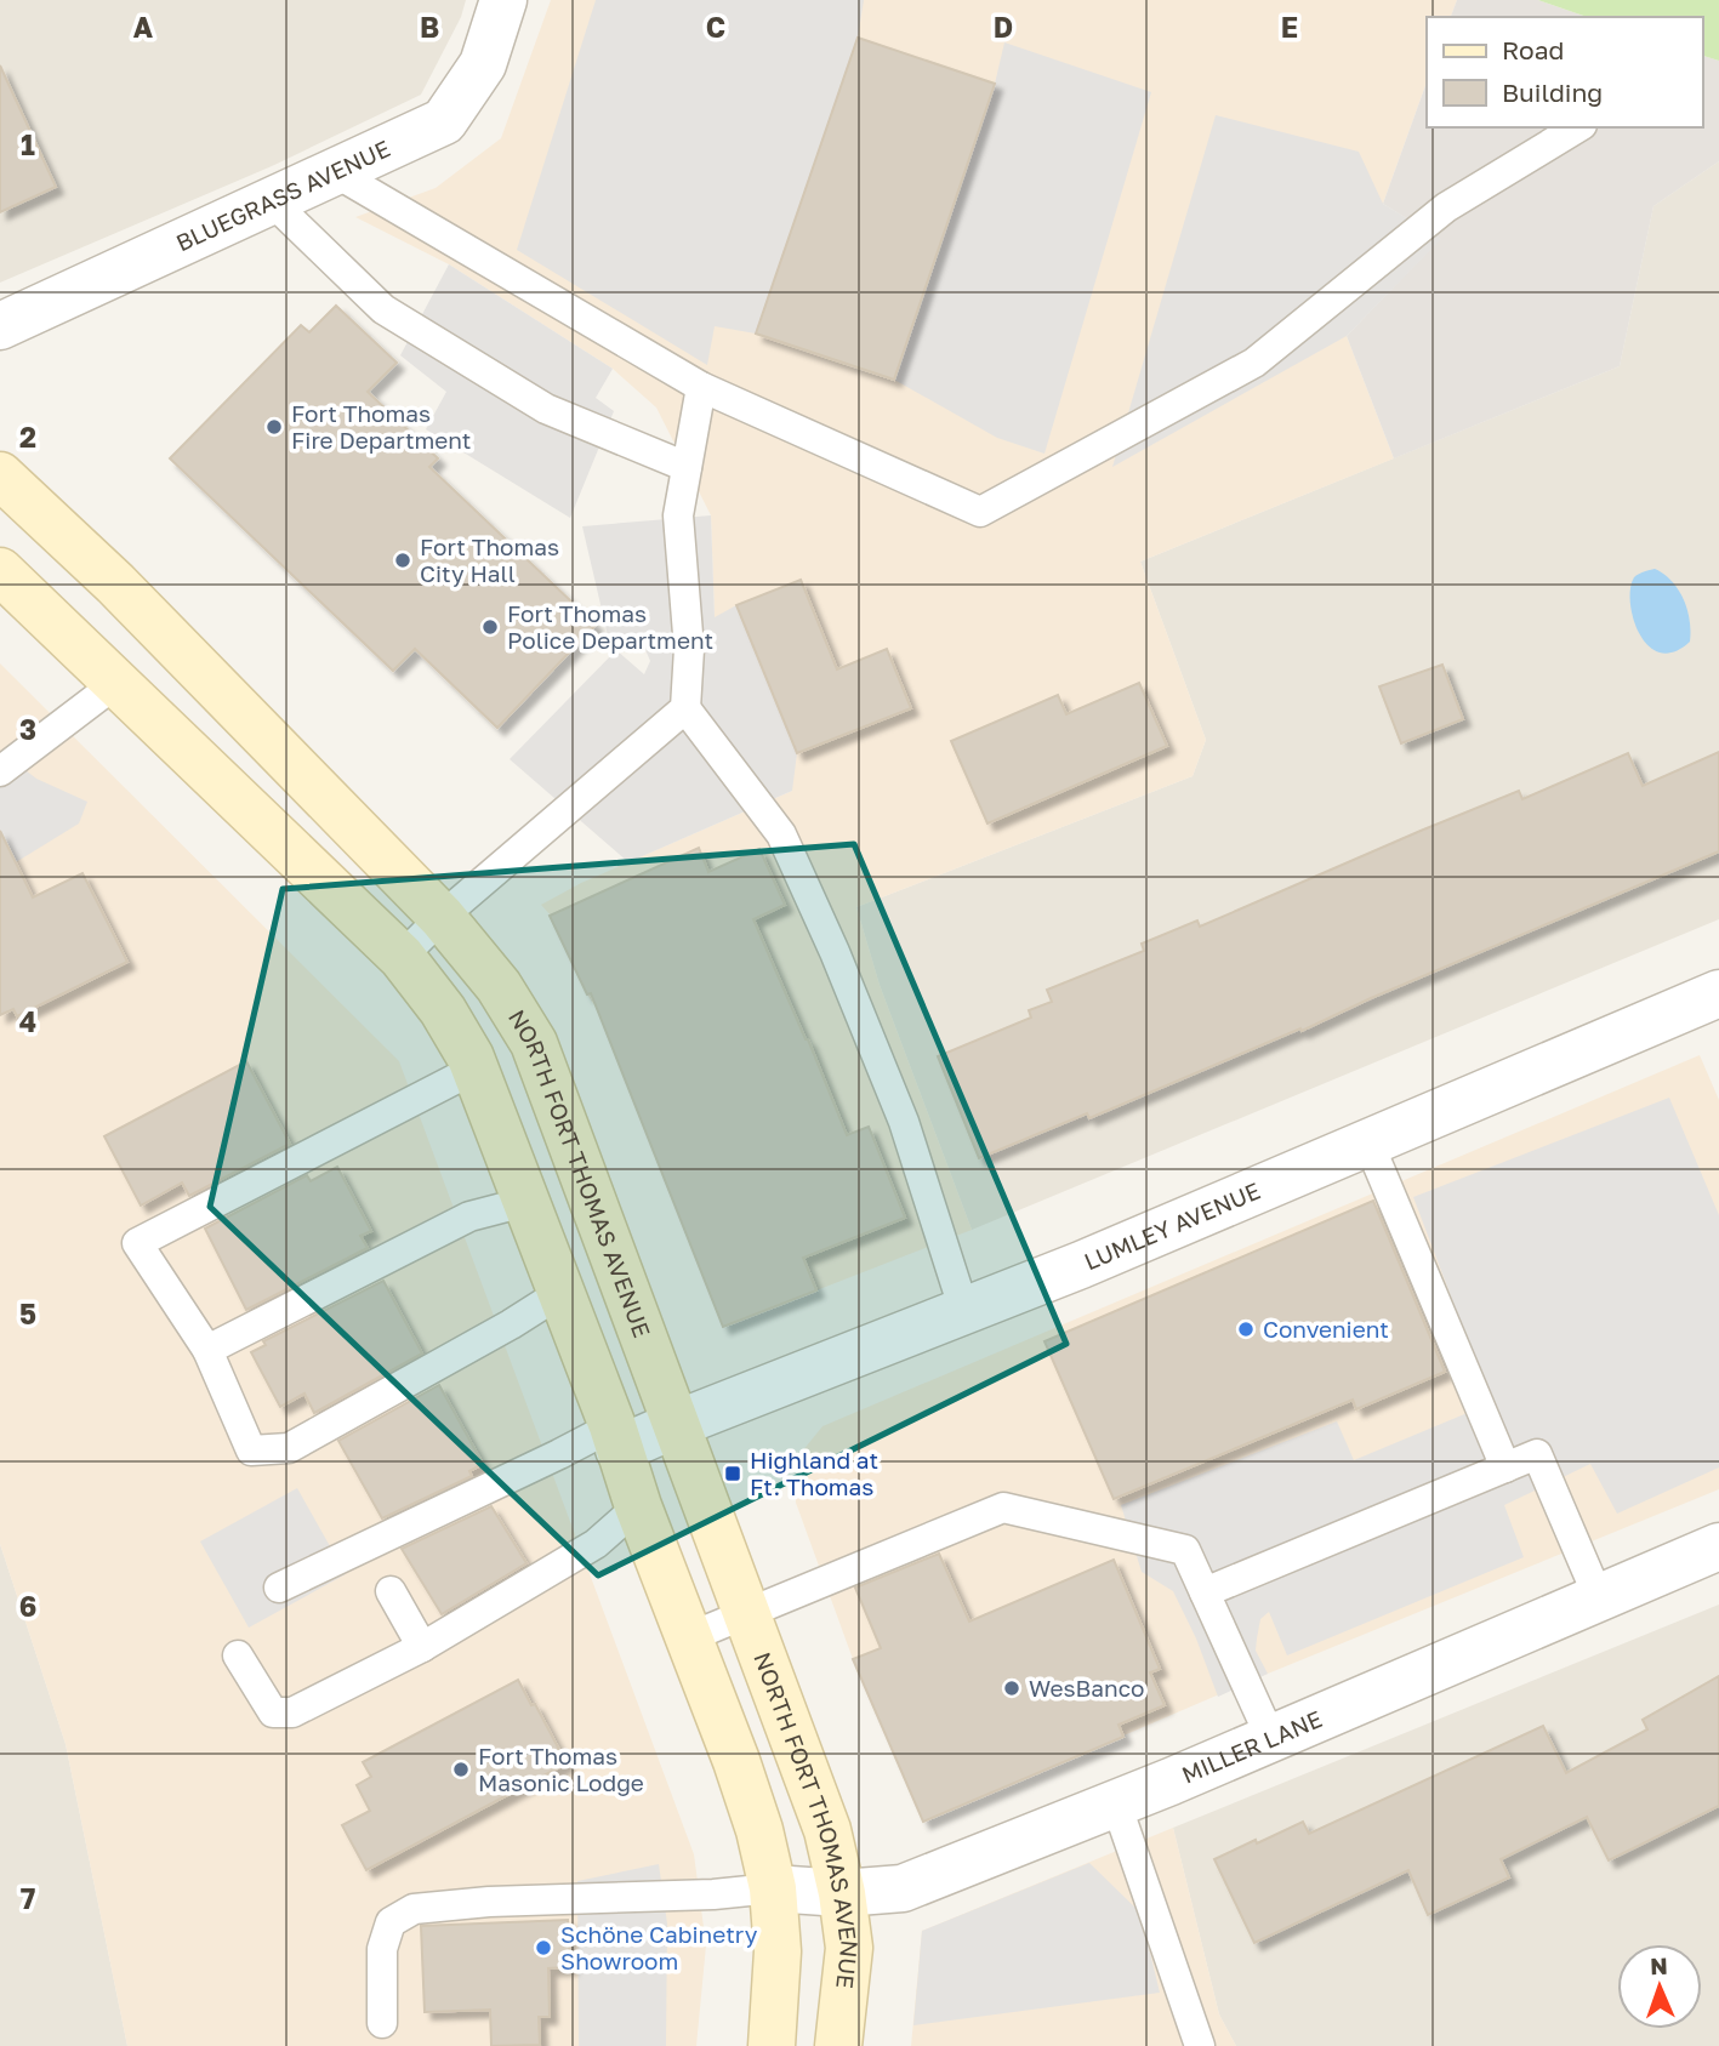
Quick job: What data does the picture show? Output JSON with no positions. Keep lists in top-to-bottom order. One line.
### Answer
{"streets":{"main road":["NORTH FORT THOMAS AVENUE"],"street":["BLUEGRASS AVENUE","LUMLEY AVENUE","MILLER LANE"]},"crossings":[["NORTH FORT THOMAS AVENUE","LUMLEY AVENUE"],["NORTH FORT THOMAS AVENUE","MILLER LANE"]],"places":{"other":["Fort Thomas Fire Department","Fort Thomas City Hall","Fort Thomas Police Department","Convenient","WesBanco","Fort Thomas Masonic Lodge","Schöne Cabinetry Showroom"],"transit":["Highland at Ft. Thomas"]},"legend":["Road","Building"],"north":"top","grid":{"columns":["A","B","C","D","E"],"rows":["1","2","3","4","5","6","7"]}}
